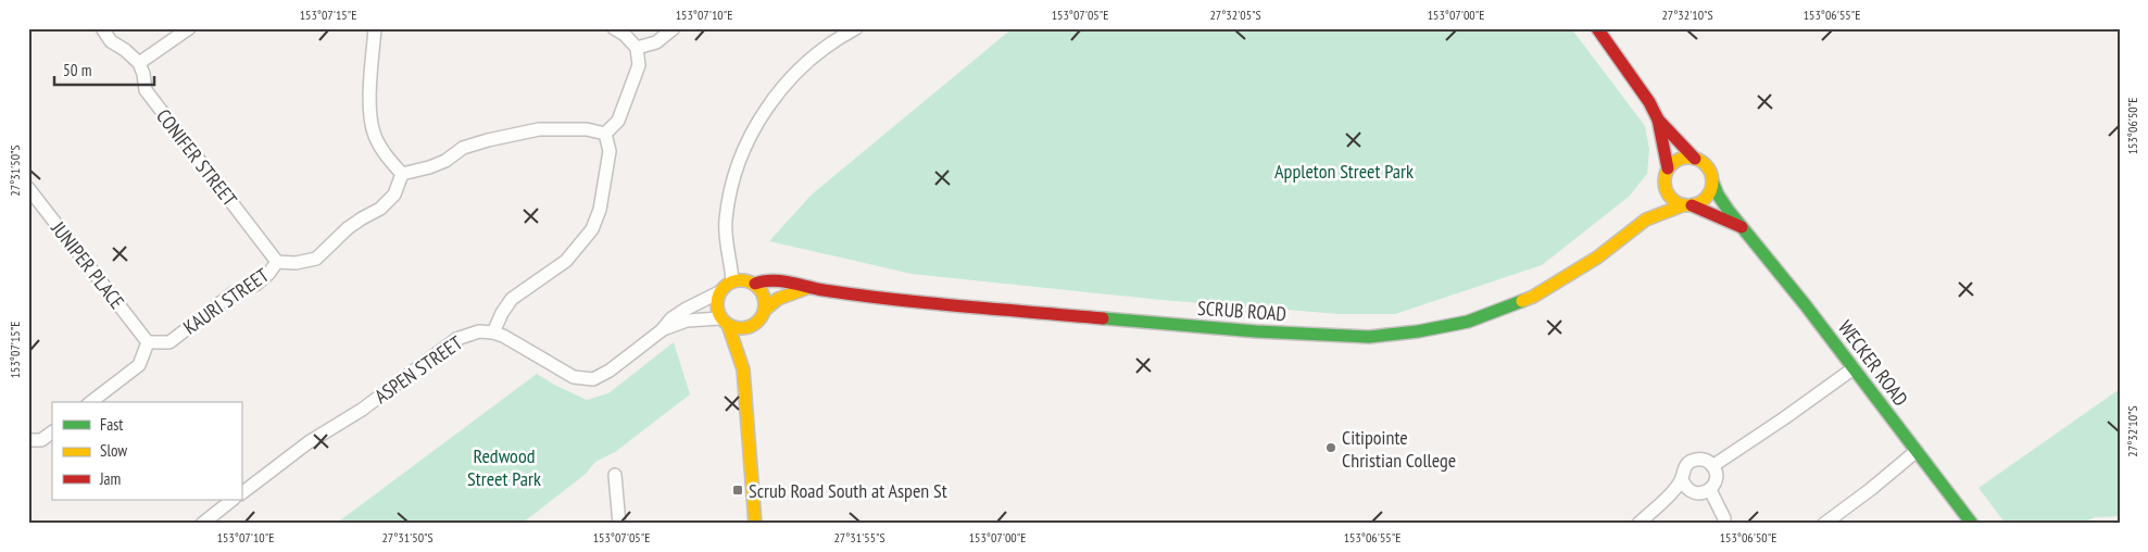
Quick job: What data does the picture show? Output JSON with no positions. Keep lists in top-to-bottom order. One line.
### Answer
{"streets":{"street":["CONIFER STREET","JUNIPER PLACE","KAURI STREET","SCRUB ROAD","WECKER ROAD","ASPEN STREET"]},"crossings":[["CONIFER STREET","KAURI STREET"],["JUNIPER PLACE","KAURI STREET"],["SCRUB ROAD","WECKER ROAD"]],"parks":["Appleton Street Park","Redwood Street Park"],"places":{"other":["Citipointe Christian College"],"transit":["Scrub Road South at Aspen St"]},"legend":["Fast","Slow","Jam"],"scale_bar":"50 m","coordinates":["153°07'15\"E","153°07'10\"E","153°07'05\"E","27°32'05\"S","153°07'00\"E","27°32'10\"S","153°06'55\"E","153°06'50\"E","27°31'50\"S","27°31'55\"S"]}
